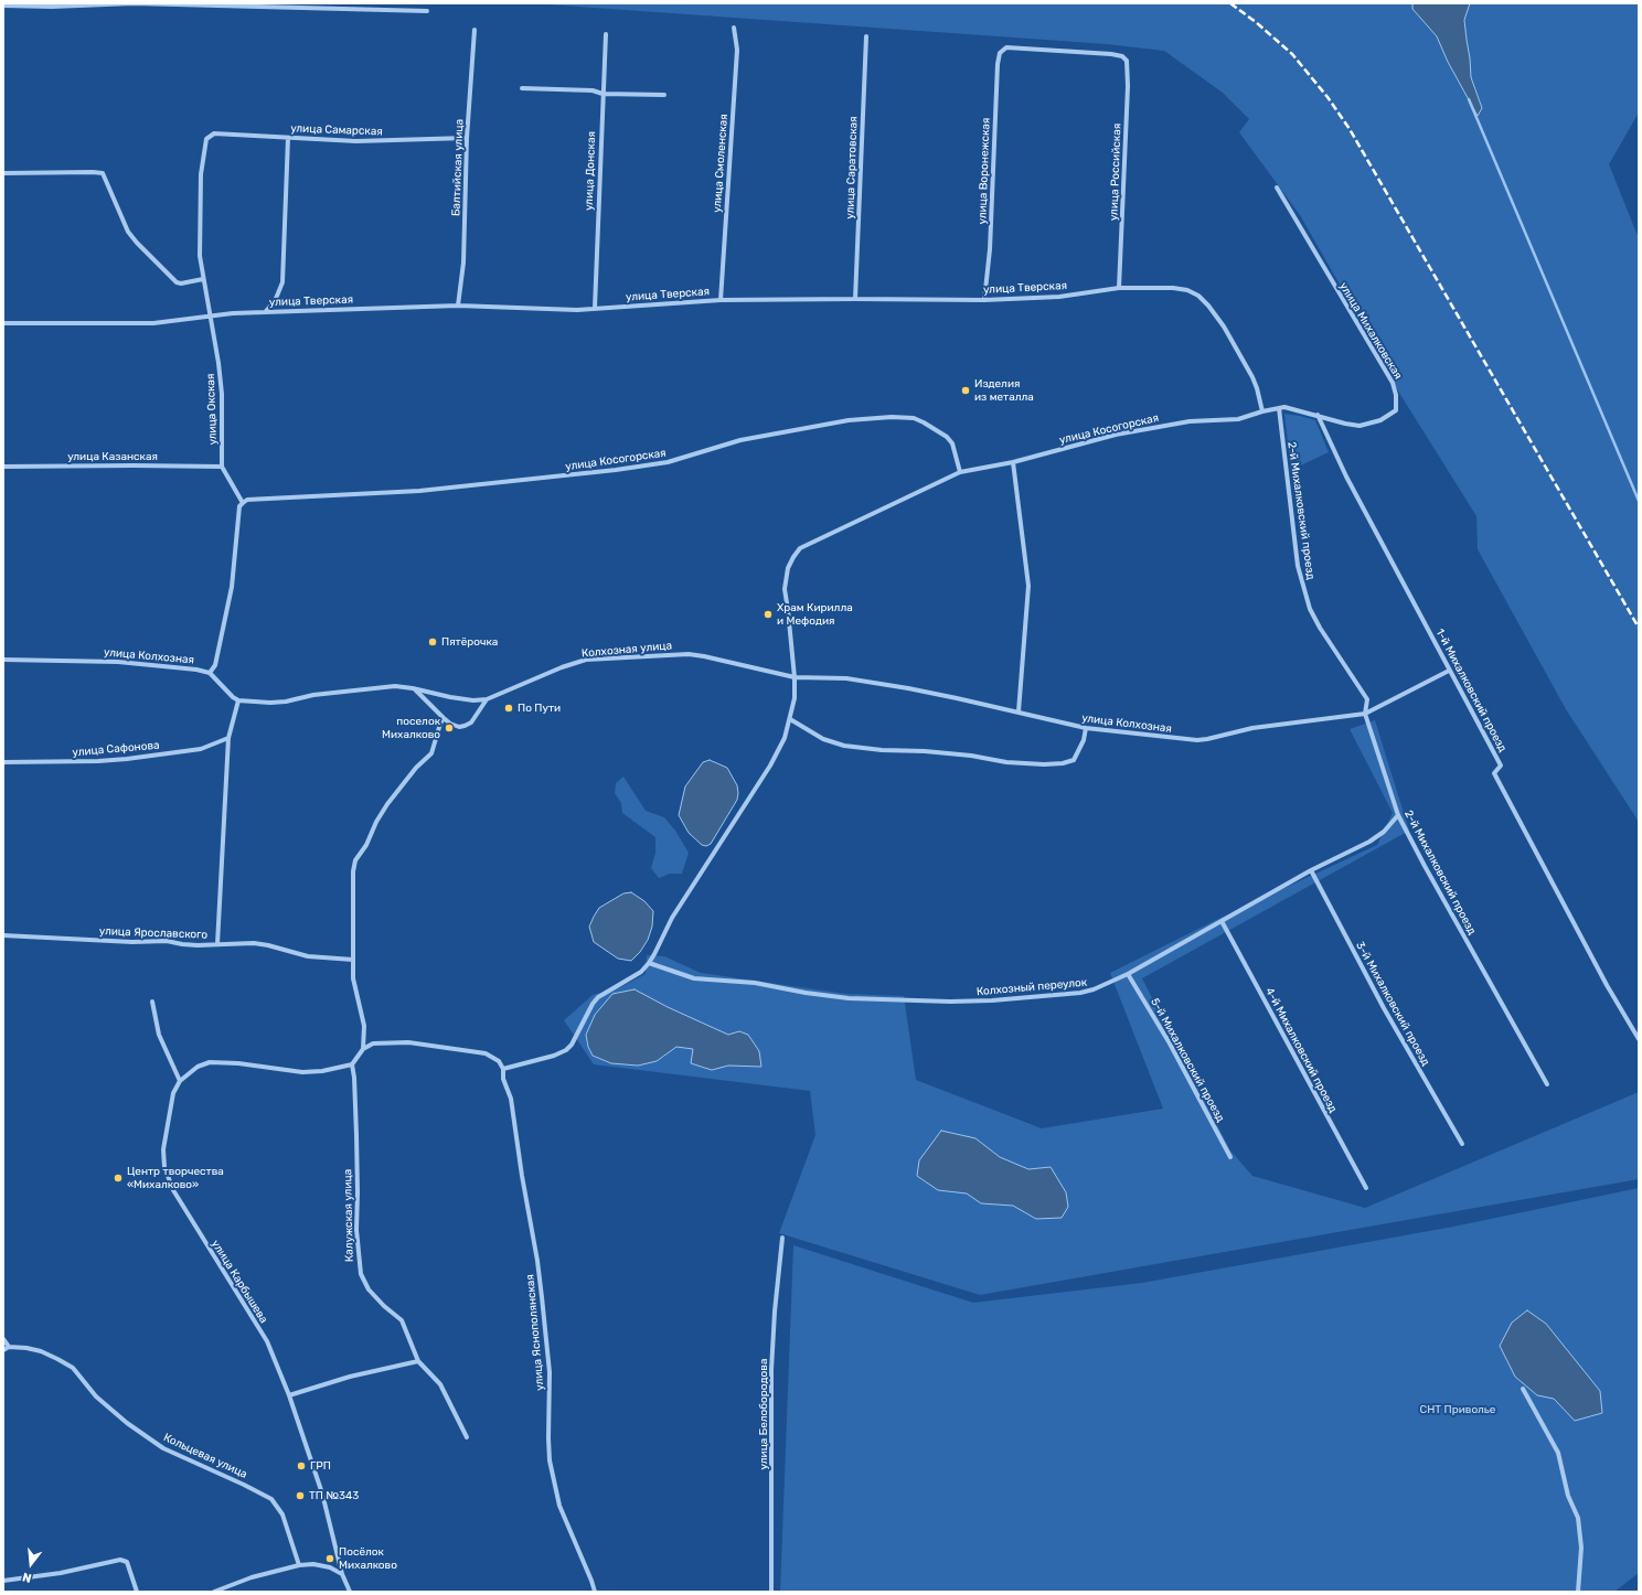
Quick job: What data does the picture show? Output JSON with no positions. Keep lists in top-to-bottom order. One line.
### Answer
{"streets":{"street":["улица Самарская","улица Смоленская","Балтийская улица","улица Саратовская","улица Донская","улица Воронежская","улица Российская","улица Тверская","улица Михалковская","улица Окская","улица Косогорская","улица Казанская","2-й Михалковский проезд","Колхозная улица","улица Колхозная","1-й Михалковский проезд","улица Сафонова","улица Ярославского","Колхозный переулок","3-й Михалковский проезд","4-й Михалковский проезд","5-й Михалковский проезд","Калужская улица","улица Карбышева","улица Яснополянская","улица Белобородова","Кольцевая улица"]},"crossings":[["улица Самарская","Балтийская улица"],["улица Самарская","улица Окская"],["улица Смоленская","улица Тверская"],["Балтийская улица","улица Тверская"],["улица Саратовская","улица Тверская"],["улица Донская","улица Тверская"],["улица Воронежская","улица Российская"],["улица Воронежская","улица Тверская"],["улица Российская","улица Тверская"],["улица Тверская","улица Михалковская"],["улица Тверская","улица Окская"],["улица Тверская","улица Косогорская"],["улица Михалковская","улица Косогорская"],["улица Михалковская","2-й Михалковский проезд"],["улица Михалковская","1-й Михалковский проезд"],["улица Окская","улица Косогорская"],["улица Окская","улица Казанская"],["улица Косогорская","Колхозная улица"],["улица Косогорская","улица Колхозная"],["улица Косогорская","Колхозный переулок"],["2-й Михалковский проезд","улица Колхозная"],["2-й Михалковский проезд","Колхозный переулок"],["Колхозная улица","улица Колхозная"],["улица Колхозная","1-й Михалковский проезд"],["Колхозный переулок","3-й Михалковский проезд"],["Колхозный переулок","4-й Михалковский проезд"],["Колхозный переулок","5-й Михалковский проезд"]],"parks":["СНТ Приволье"],"places":["Изделия из металла","Храм Кирилла и Мефодия","Пятёрочка","По Пути","поселок Михалково","Центр творчества «Михалково»","ГРП","ТП №343","Посёлок Михалково"],"north":"bottom"}
